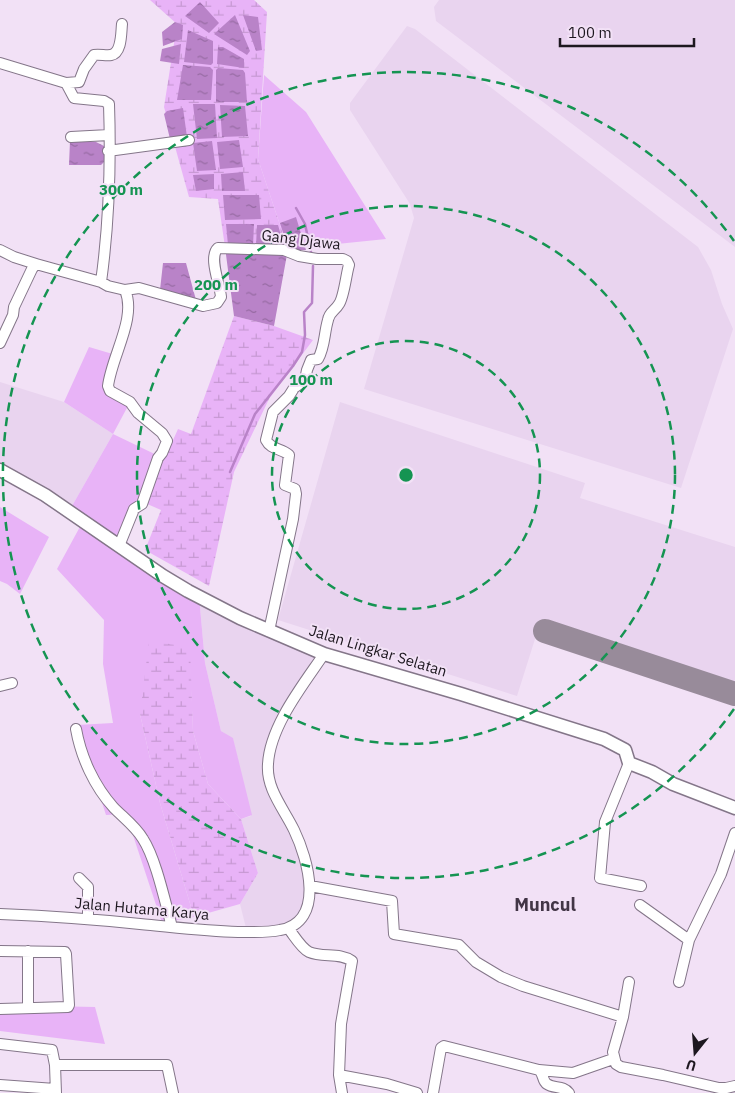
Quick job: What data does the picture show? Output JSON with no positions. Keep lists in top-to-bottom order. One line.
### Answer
{"streets":{"main road":["Jalan Lingkar Selatan"],"street":["Gang Djawa","Jalan Hutama Karya"]},"crossings":[["Gang Djawa","Jalan Lingkar Selatan"]],"districts":["Muncul"],"scale_bar":"100 m","north":"bottom","rings":["300 m","200 m","100 m"]}
